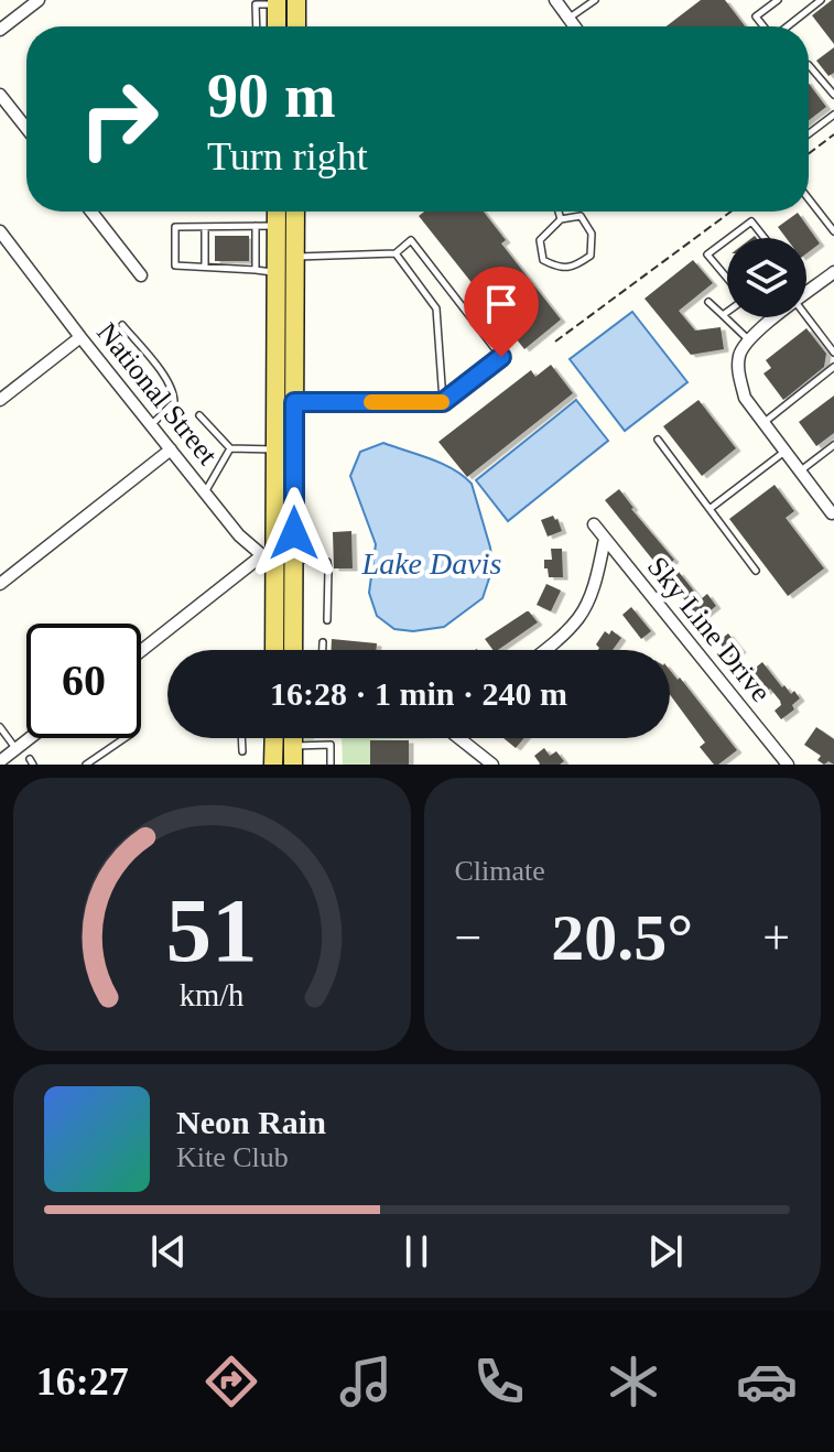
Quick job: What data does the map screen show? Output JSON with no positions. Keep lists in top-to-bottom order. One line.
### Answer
{"streets":{"street":["National Street","Sky Line Drive"]},"water":["Lake Davis"],"page":{"turn":["90 m","Turn right"],"limit":"60","trip":"16:28 · 1 min · 240 m","tile":"Climate","heat":["−","20.5°","+"],"song":["Neon Rain","Kite Club"],"tabs":"16:27","gauge":["51","km/h"]}}
